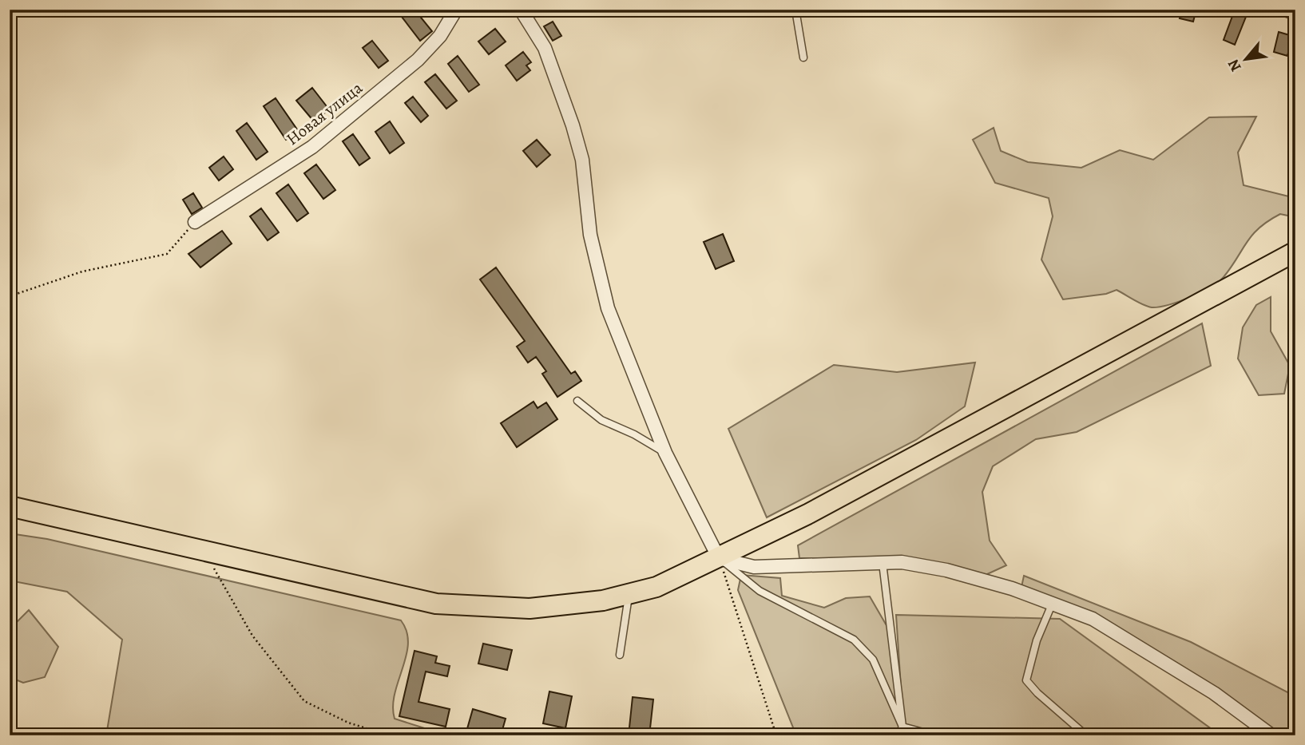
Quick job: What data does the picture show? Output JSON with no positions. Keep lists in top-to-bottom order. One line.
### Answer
{"streets":{"street":["Новая улица"]},"north":"bottom left"}
